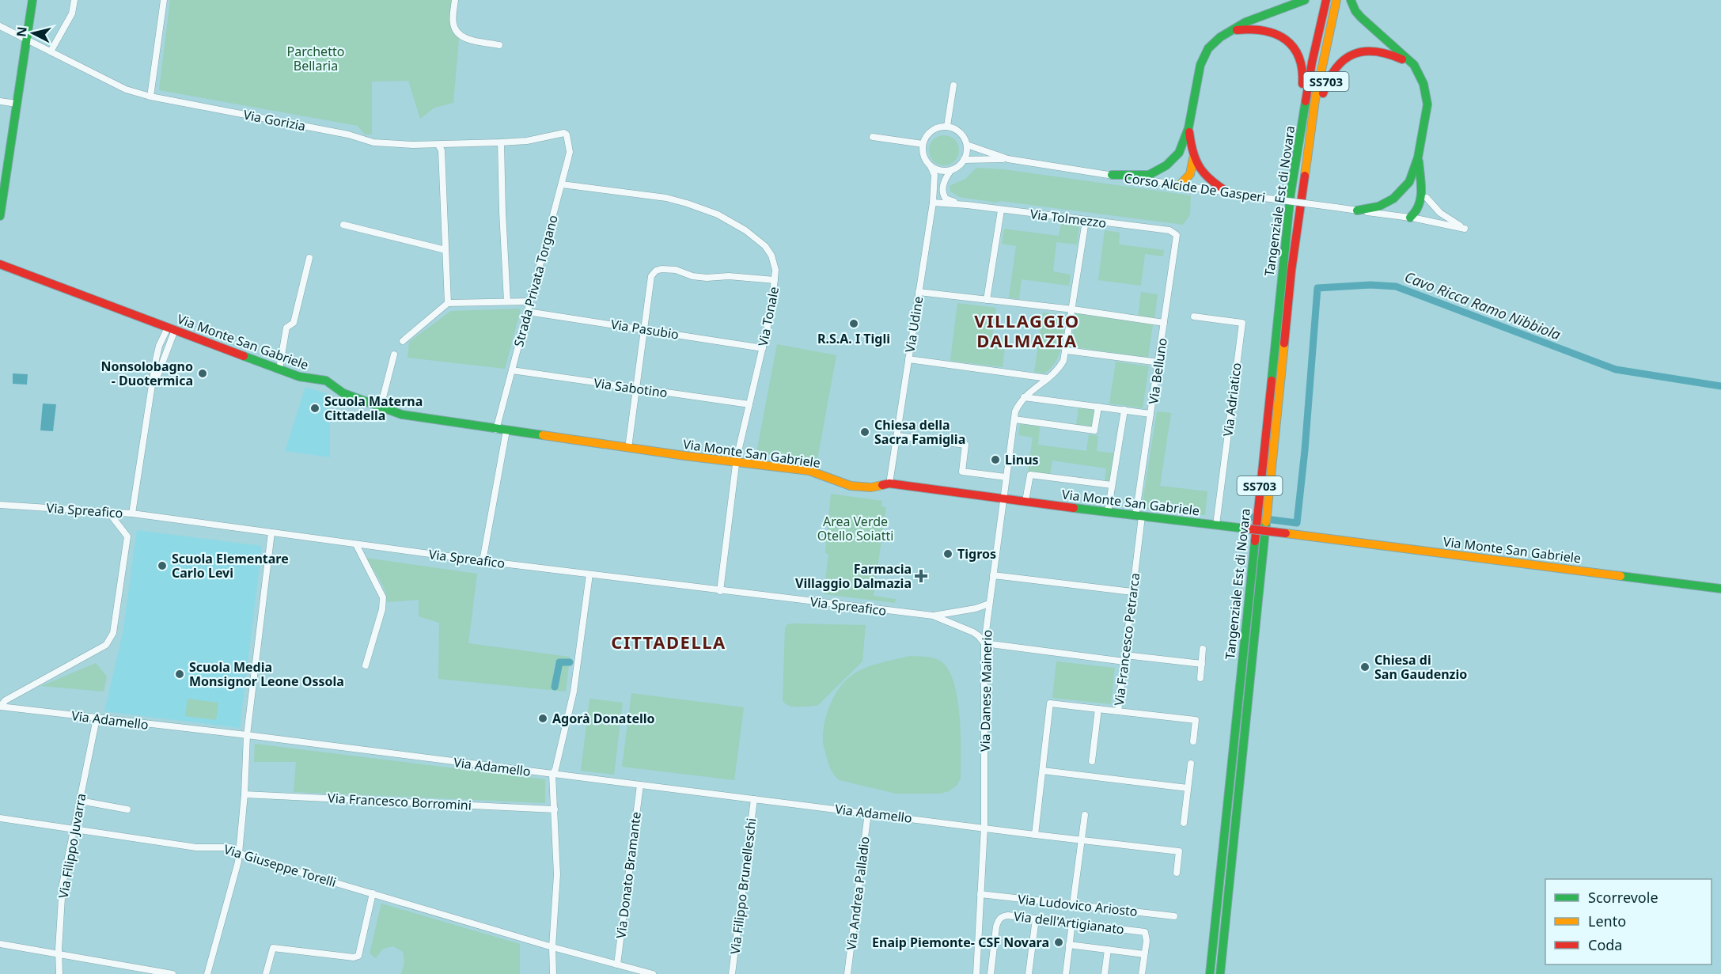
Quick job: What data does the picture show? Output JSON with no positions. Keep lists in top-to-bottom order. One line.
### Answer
{"streets":{"main road":["SS703","Tangenziale Est di Novara","Via Monte San Gabriele"],"street":["Via Gorizia","Corso Alcide De Gasperi","Via Tolmezzo","Strada Privata Torgano","Via Tonale","Via Udine","Via Pasubio","Via Belluno","Via Sabotino","Via Adriatico","Via Spreafico","Via Francesco Petrarca","Via Danese Mainerio","Via Adamello","Via Francesco Borromini","Via Filippo Juvarra","Via Giuseppe Torelli","Via Donato Bramante","Via Filippo Brunelleschi","Via Andrea Palladio","Via Ludovico Ariosto","Via dell'Artigianato"]},"crossings":[["SS703","Tangenziale Est di Novara"],["Via Gorizia","Strada Privata Torgano"],["Corso Alcide De Gasperi","Via Tolmezzo"],["Corso Alcide De Gasperi","Via Udine"],["Via Tolmezzo","Via Udine"],["Via Tolmezzo","Via Belluno"],["Strada Privata Torgano","Via Tonale"],["Strada Privata Torgano","Via Pasubio"],["Strada Privata Torgano","Via Monte San Gabriele"],["Strada Privata Torgano","Via Sabotino"],["Via Tonale","Via Pasubio"],["Via Tonale","Via Monte San Gabriele"],["Via Tonale","Via Sabotino"],["Via Tonale","Via Spreafico"],["Via Udine","Via Monte San Gabriele"],["Via Monte San Gabriele","Via Belluno"],["Via Monte San Gabriele","Via Adriatico"],["Via Monte San Gabriele","Via Francesco Petrarca"],["Via Monte San Gabriele","Via Danese Mainerio"],["Via Belluno","Via Francesco Petrarca"],["Via Spreafico","Via Danese Mainerio"],["Via Danese Mainerio","Via Adamello"],["Via Danese Mainerio","Via Ludovico Ariosto"],["Via Adamello","Via Filippo Juvarra"],["Via Adamello","Via Donato Bramante"],["Via Adamello","Via Filippo Brunelleschi"],["Via Adamello","Via Andrea Palladio"],["Via Filippo Juvarra","Via Giuseppe Torelli"],["Via Giuseppe Torelli","Via Donato Bramante"]],"districts":["VILLAGGIO DALMAZIA","CITTADELLA"],"water":["Cavo Ricca Ramo Nibbiola"],"parks":["Parchetto Bellaria","Area Verde Otello Soiatti"],"places":{"other":["R.S.A. I Tigli","Nonsolobagno - Duotermica","Scuola Materna Cittadella","Chiesa della Sacra Famiglia","Linus","Tigros","Scuola Elementare Carlo Levi","Chiesa di San Gaudenzio","Scuola Media Monsignor Leone Ossola","Agorà Donatello","Enaip Piemonte- CSF Novara"],"health":["Farmacia Villaggio Dalmazia"]},"legend":["Scorrevole","Lento","Coda"],"north":"left"}
